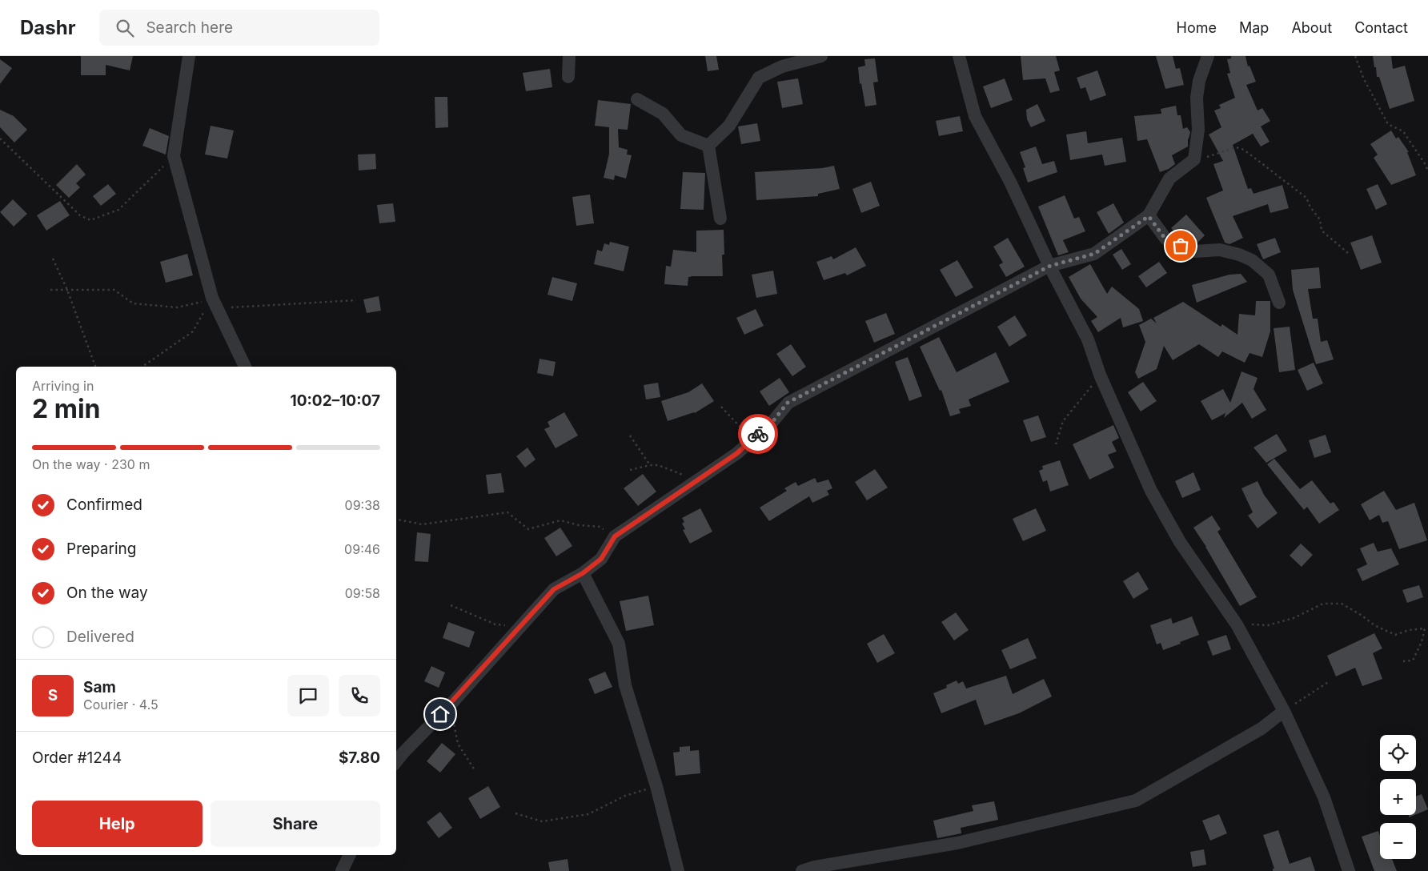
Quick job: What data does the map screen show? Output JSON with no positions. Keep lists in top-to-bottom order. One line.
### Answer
{"page":{"header":"Dashr","search":"Search here","nav":["Home","Map","About","Contact"],"heading":["2 min","Arriving in","10:02–10:07"],"panel":["Sam","Courier · 4.5","Order #1244","$7.80"],"bar":"On the way · 230 m","list":[["Confirmed","09:38"],["Preparing","09:46"],["On the way","09:58"],"Delivered"],"round":"S","map_buttons":["+","−"],"buttons":["Help","Share"]}}
